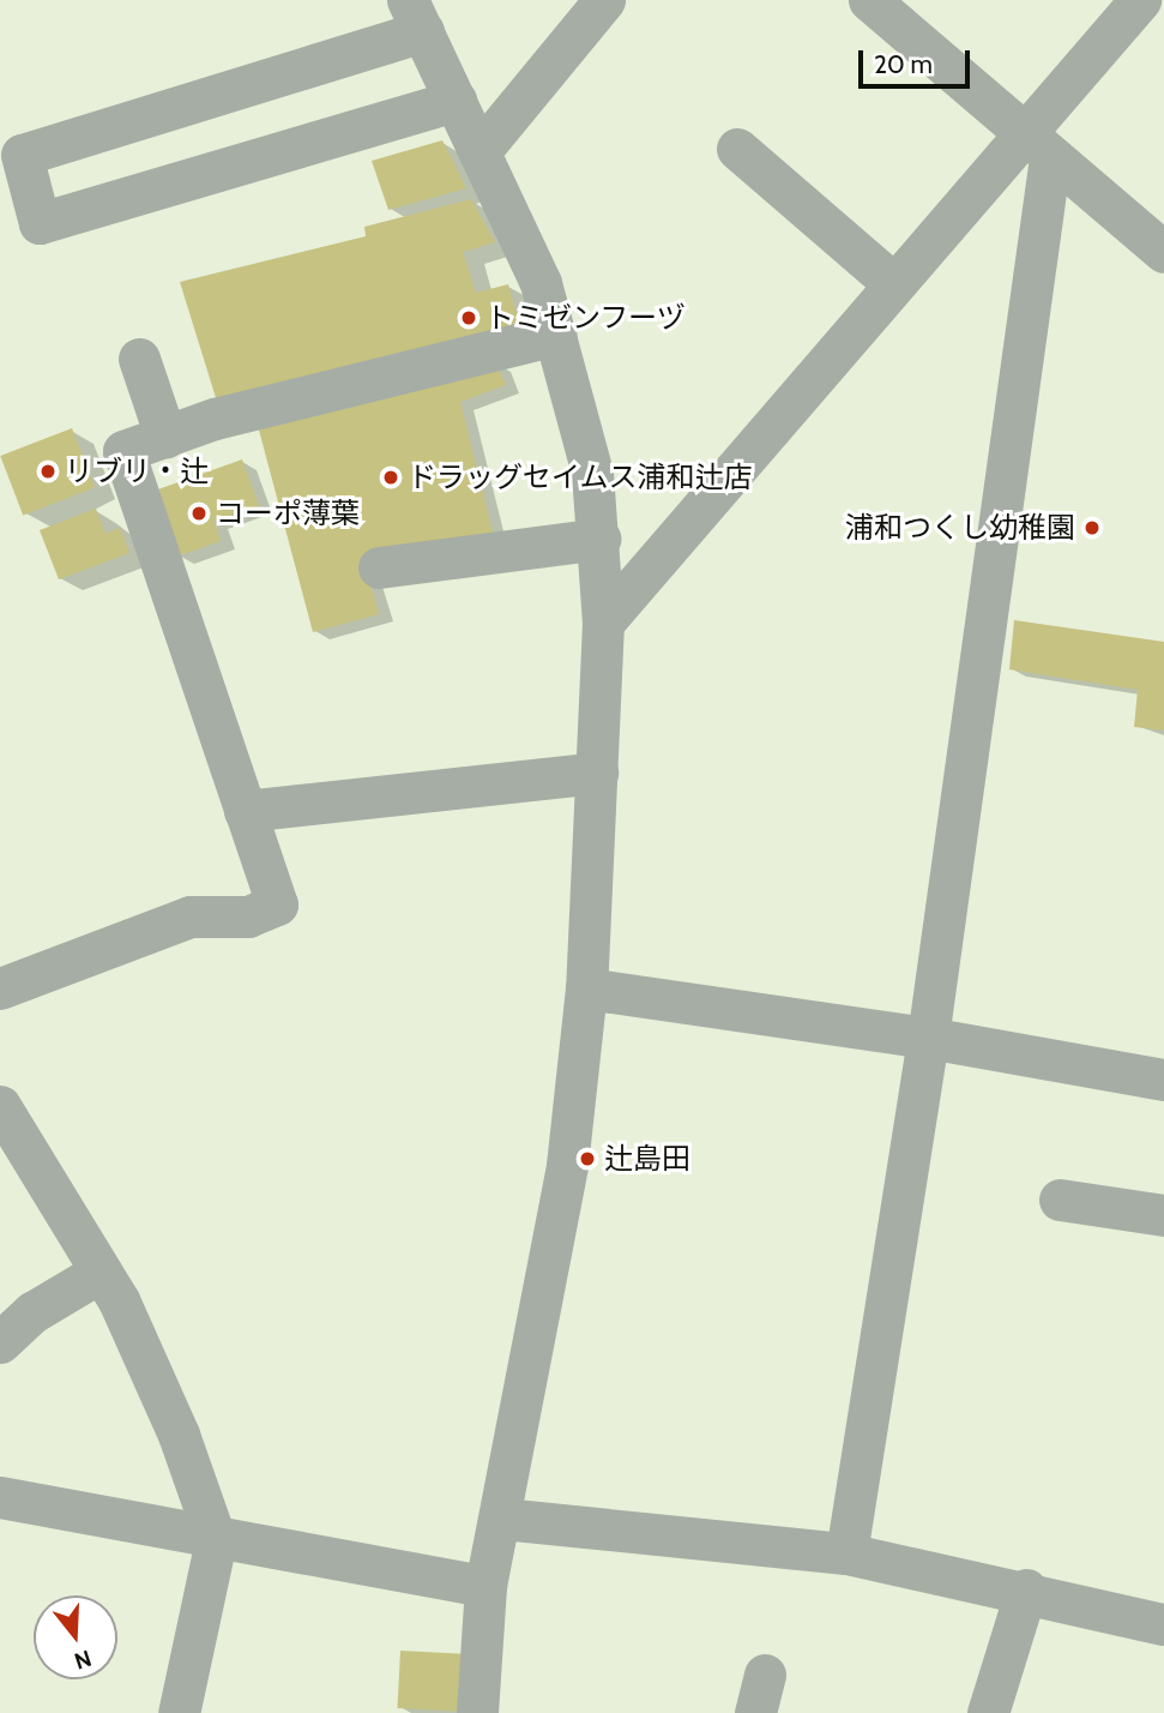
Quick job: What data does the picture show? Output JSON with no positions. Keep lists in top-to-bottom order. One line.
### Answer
{"places":["トミゼンフーヅ","リブリ・辻","ドラッグセイムス浦和辻店","コーポ薄葉","浦和つくし幼稚園","辻島田"],"scale_bar":"20 m","north":"bottom"}
